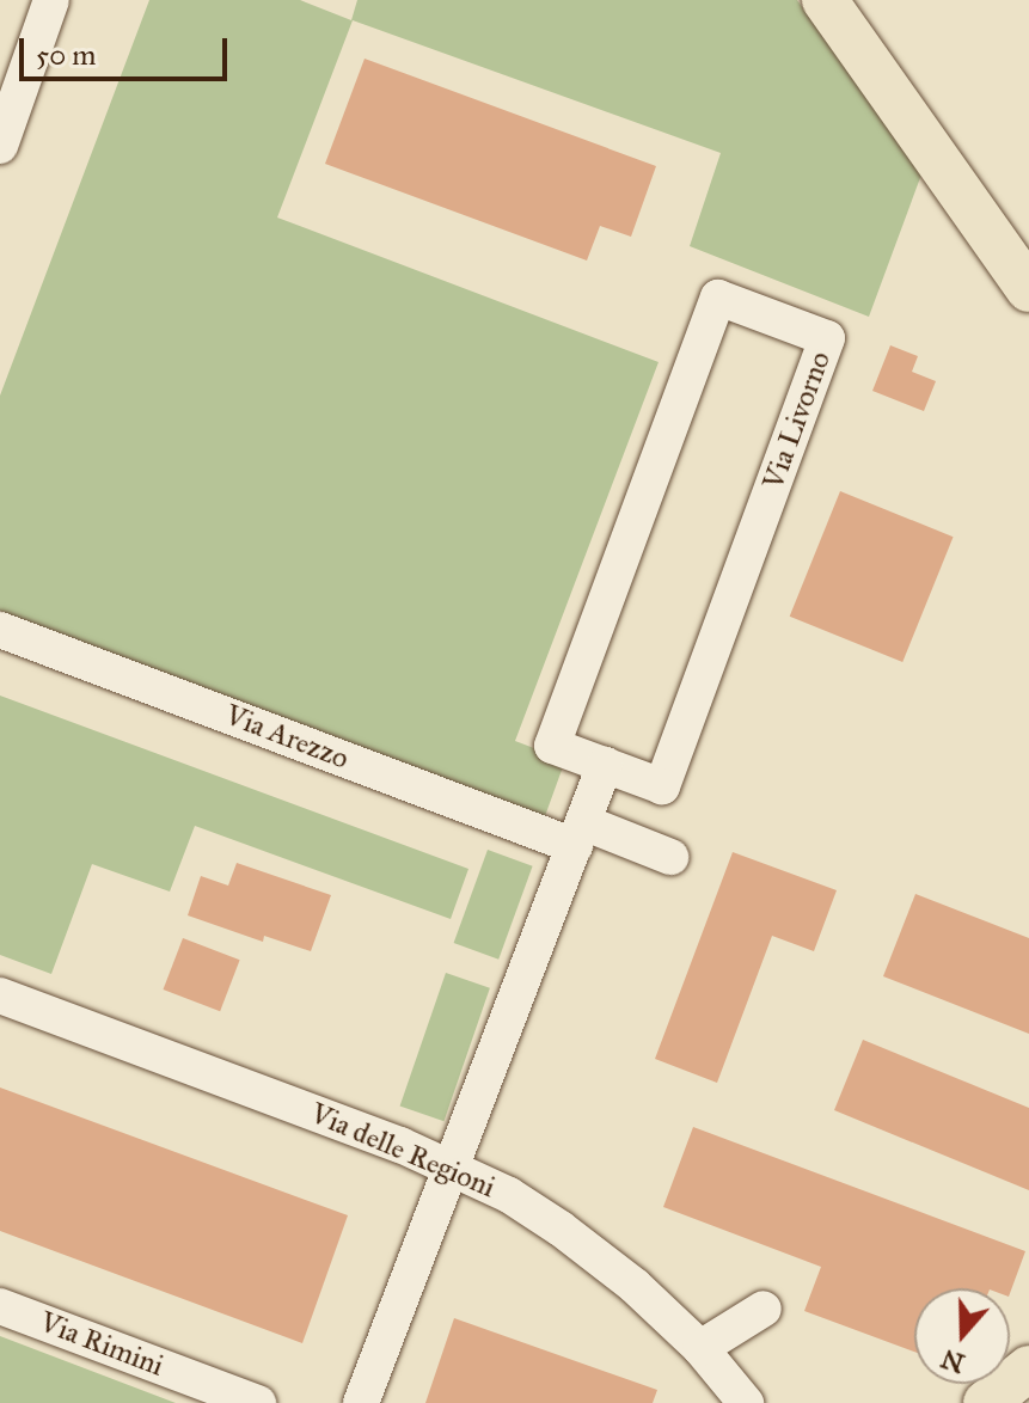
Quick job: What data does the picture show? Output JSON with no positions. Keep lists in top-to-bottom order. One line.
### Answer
{"streets":{"street":["Via Livorno","Via Arezzo","Via delle Regioni","Via Rimini"]},"scale_bar":"50 m","north":"bottom"}
